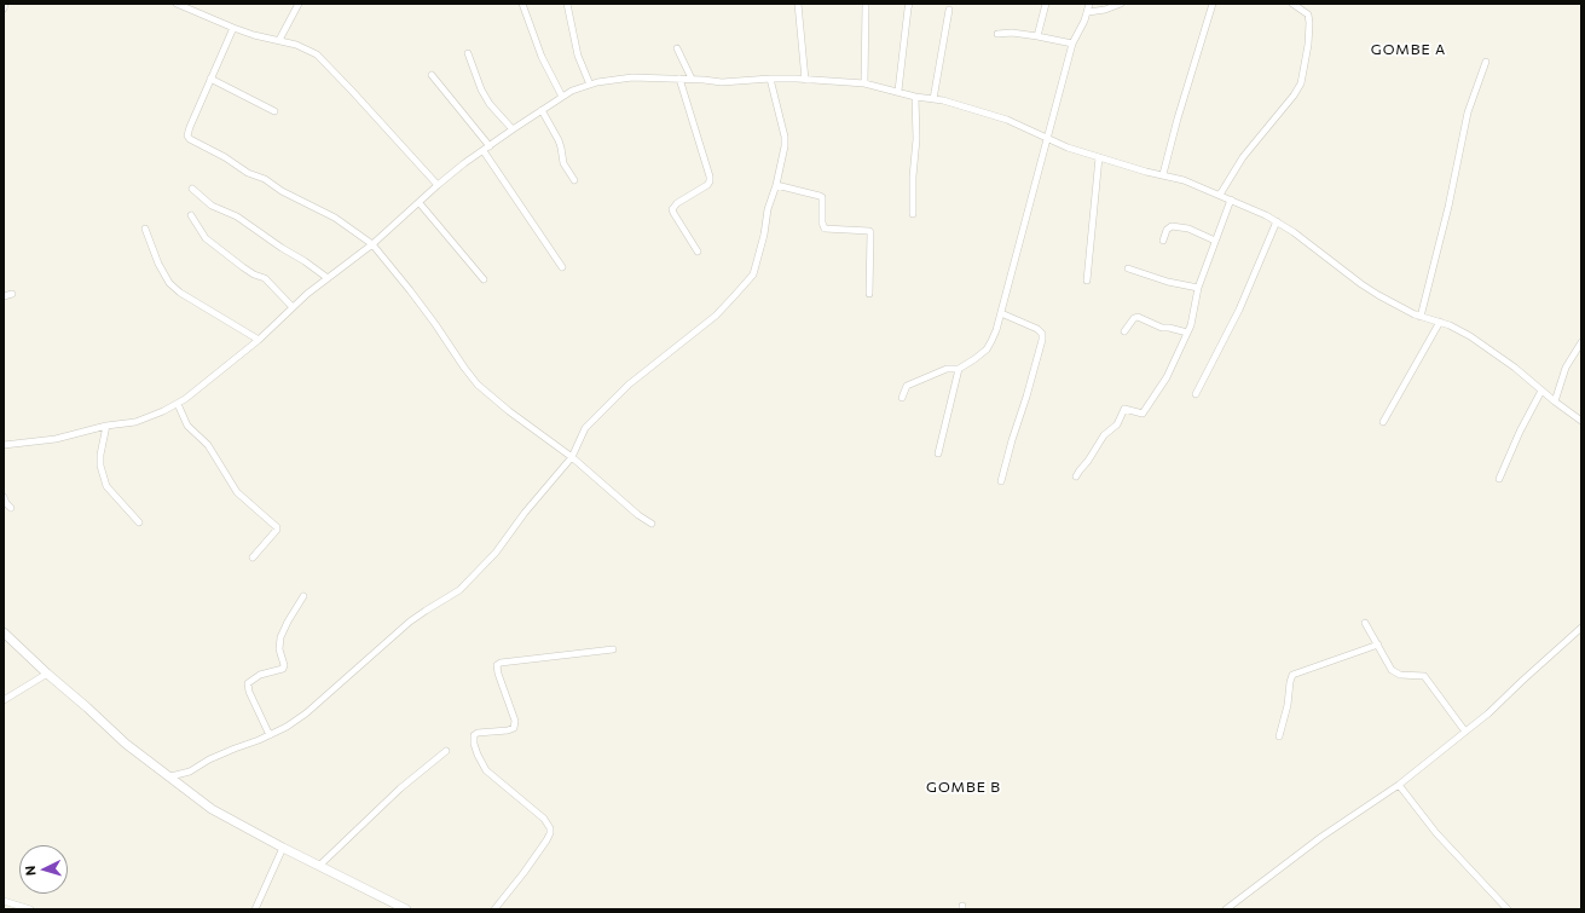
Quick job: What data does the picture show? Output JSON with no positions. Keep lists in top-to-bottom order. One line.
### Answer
{"districts":["GOMBE A","GOMBE B"],"north":"left"}
